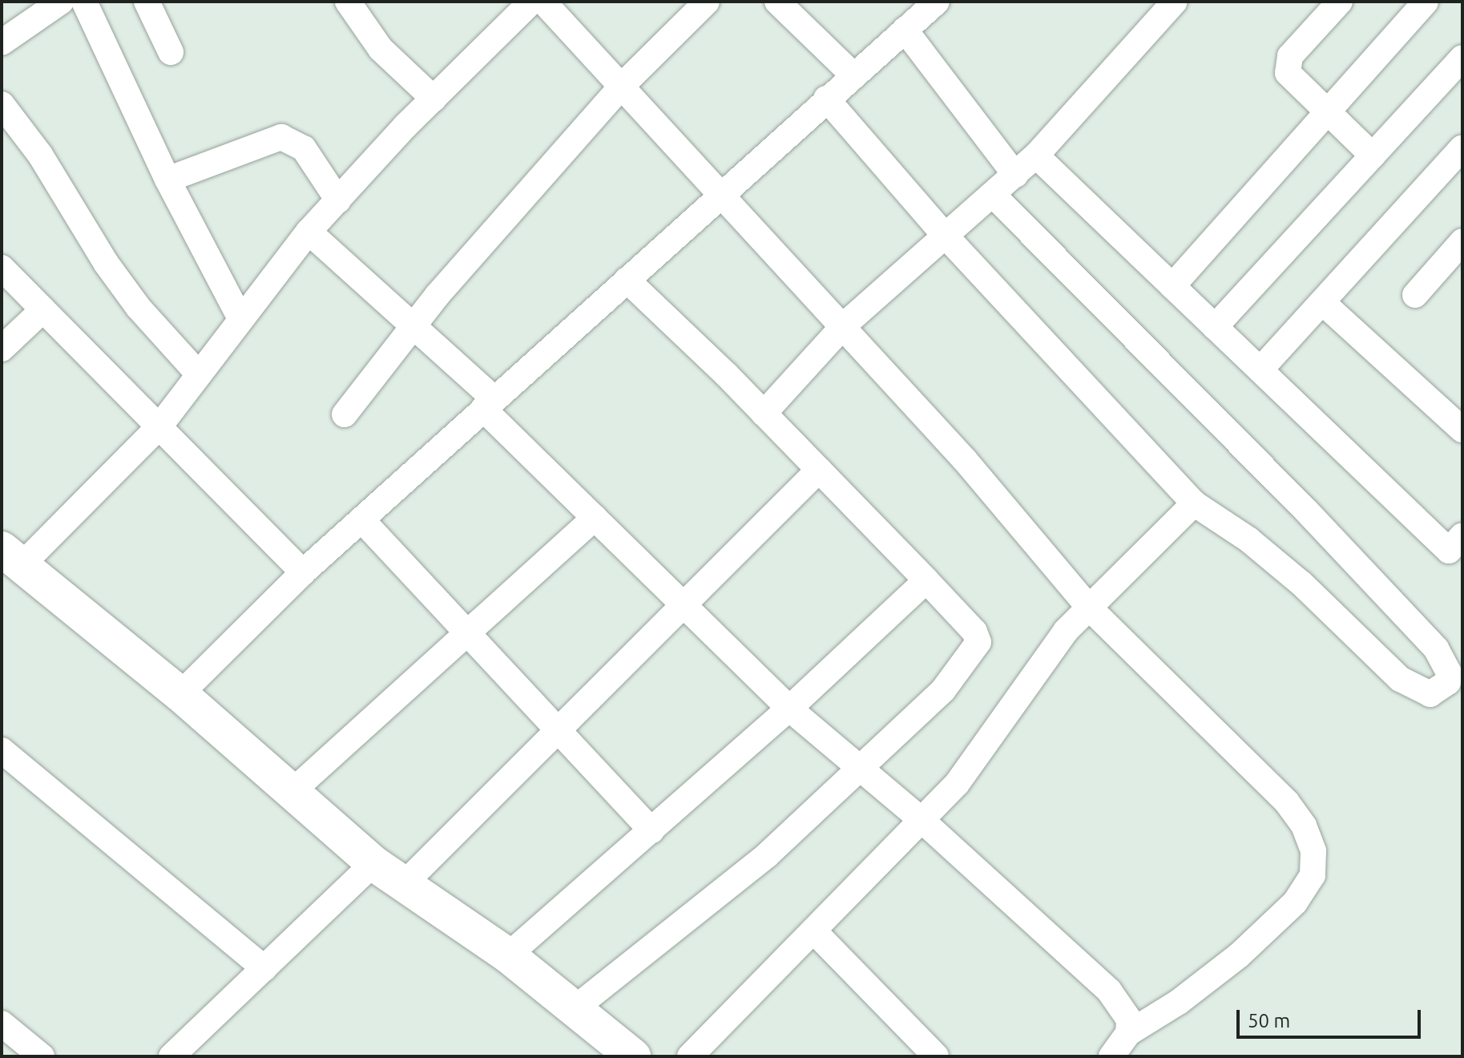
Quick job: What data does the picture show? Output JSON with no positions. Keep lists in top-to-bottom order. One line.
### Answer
{"scale_bar":"50 m"}
